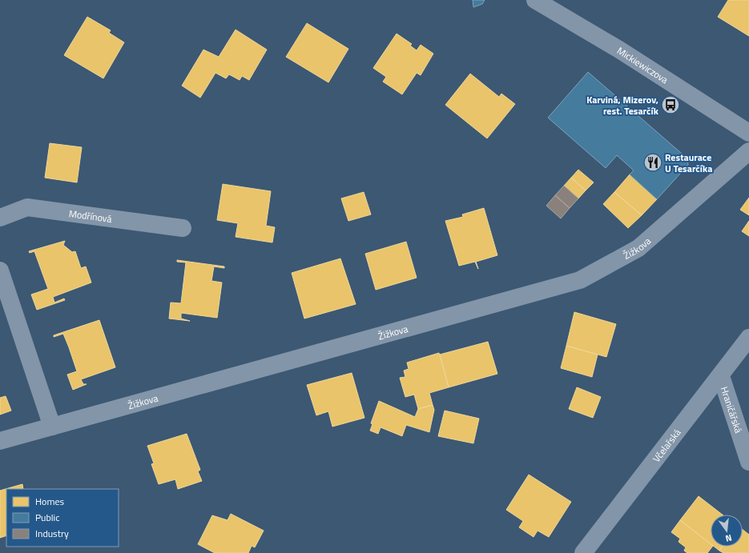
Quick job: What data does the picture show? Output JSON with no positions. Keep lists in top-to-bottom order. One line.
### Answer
{"streets":{"street":["Mickiewiczova","Modřínová","Žižkova","Hraničářská","Včelařská"]},"crossings":[["Hraničářská","Včelařská"]],"places":{"bus stop":["Karviná, Mizerov, rest. Tesarčík"],"restaurant":["Restaurace U Tesarčíka"]},"legend":["Homes","Public","Industry"],"north":"bottom"}
